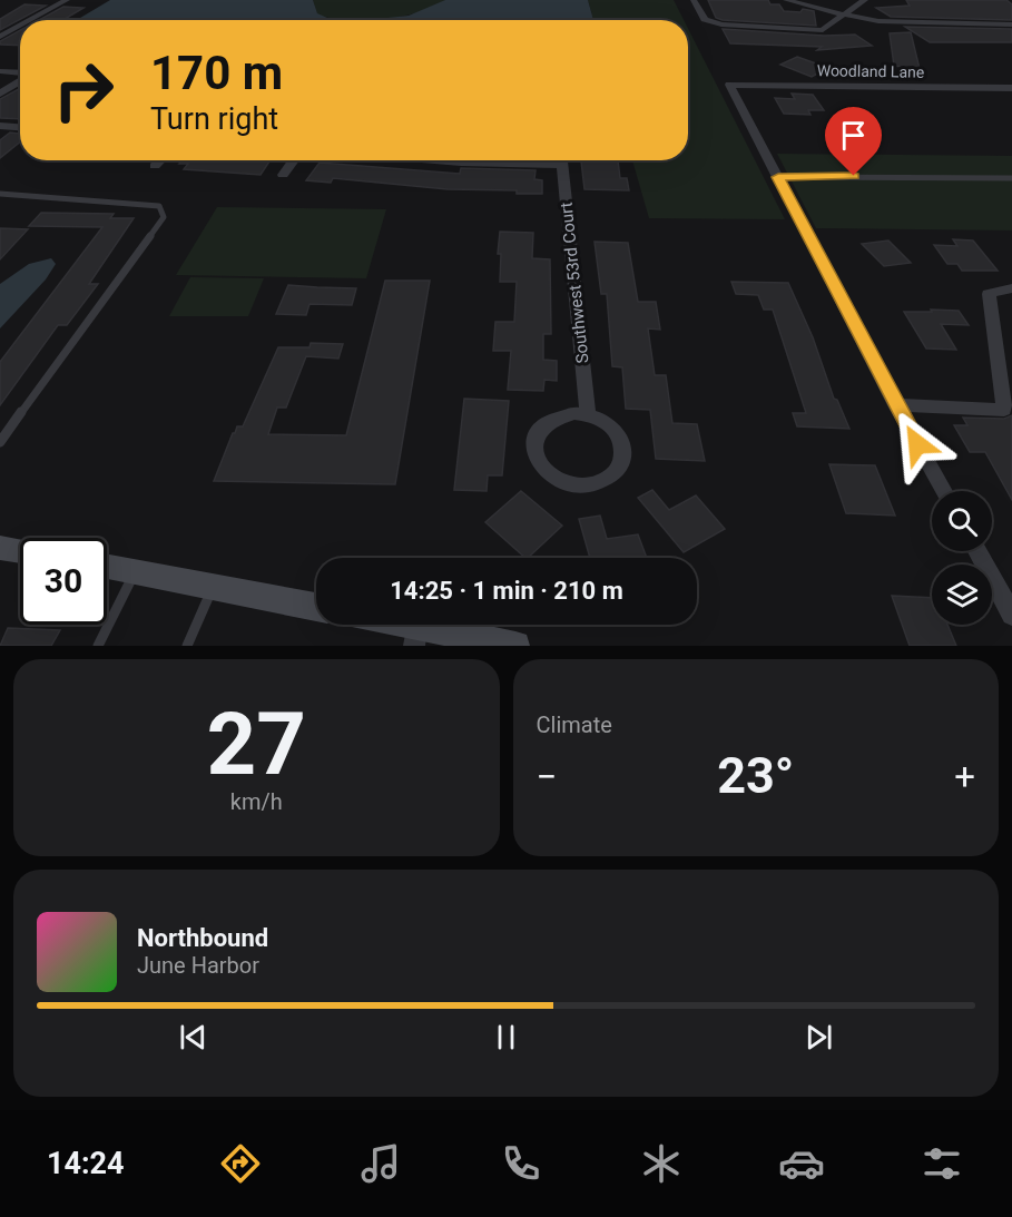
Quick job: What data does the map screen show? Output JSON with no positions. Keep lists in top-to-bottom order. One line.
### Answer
{"streets":{"street":["Woodland Lane","Southwest 53rd Court"]},"page":{"turn":["170 m","Turn right"],"limit":"30","trip":"14:25 · 1 min · 210 m","tile":[["27","km/h"],"Climate"],"heat":["−","23°","+"],"song":["Northbound","June Harbor"],"tabs":"14:24"}}
